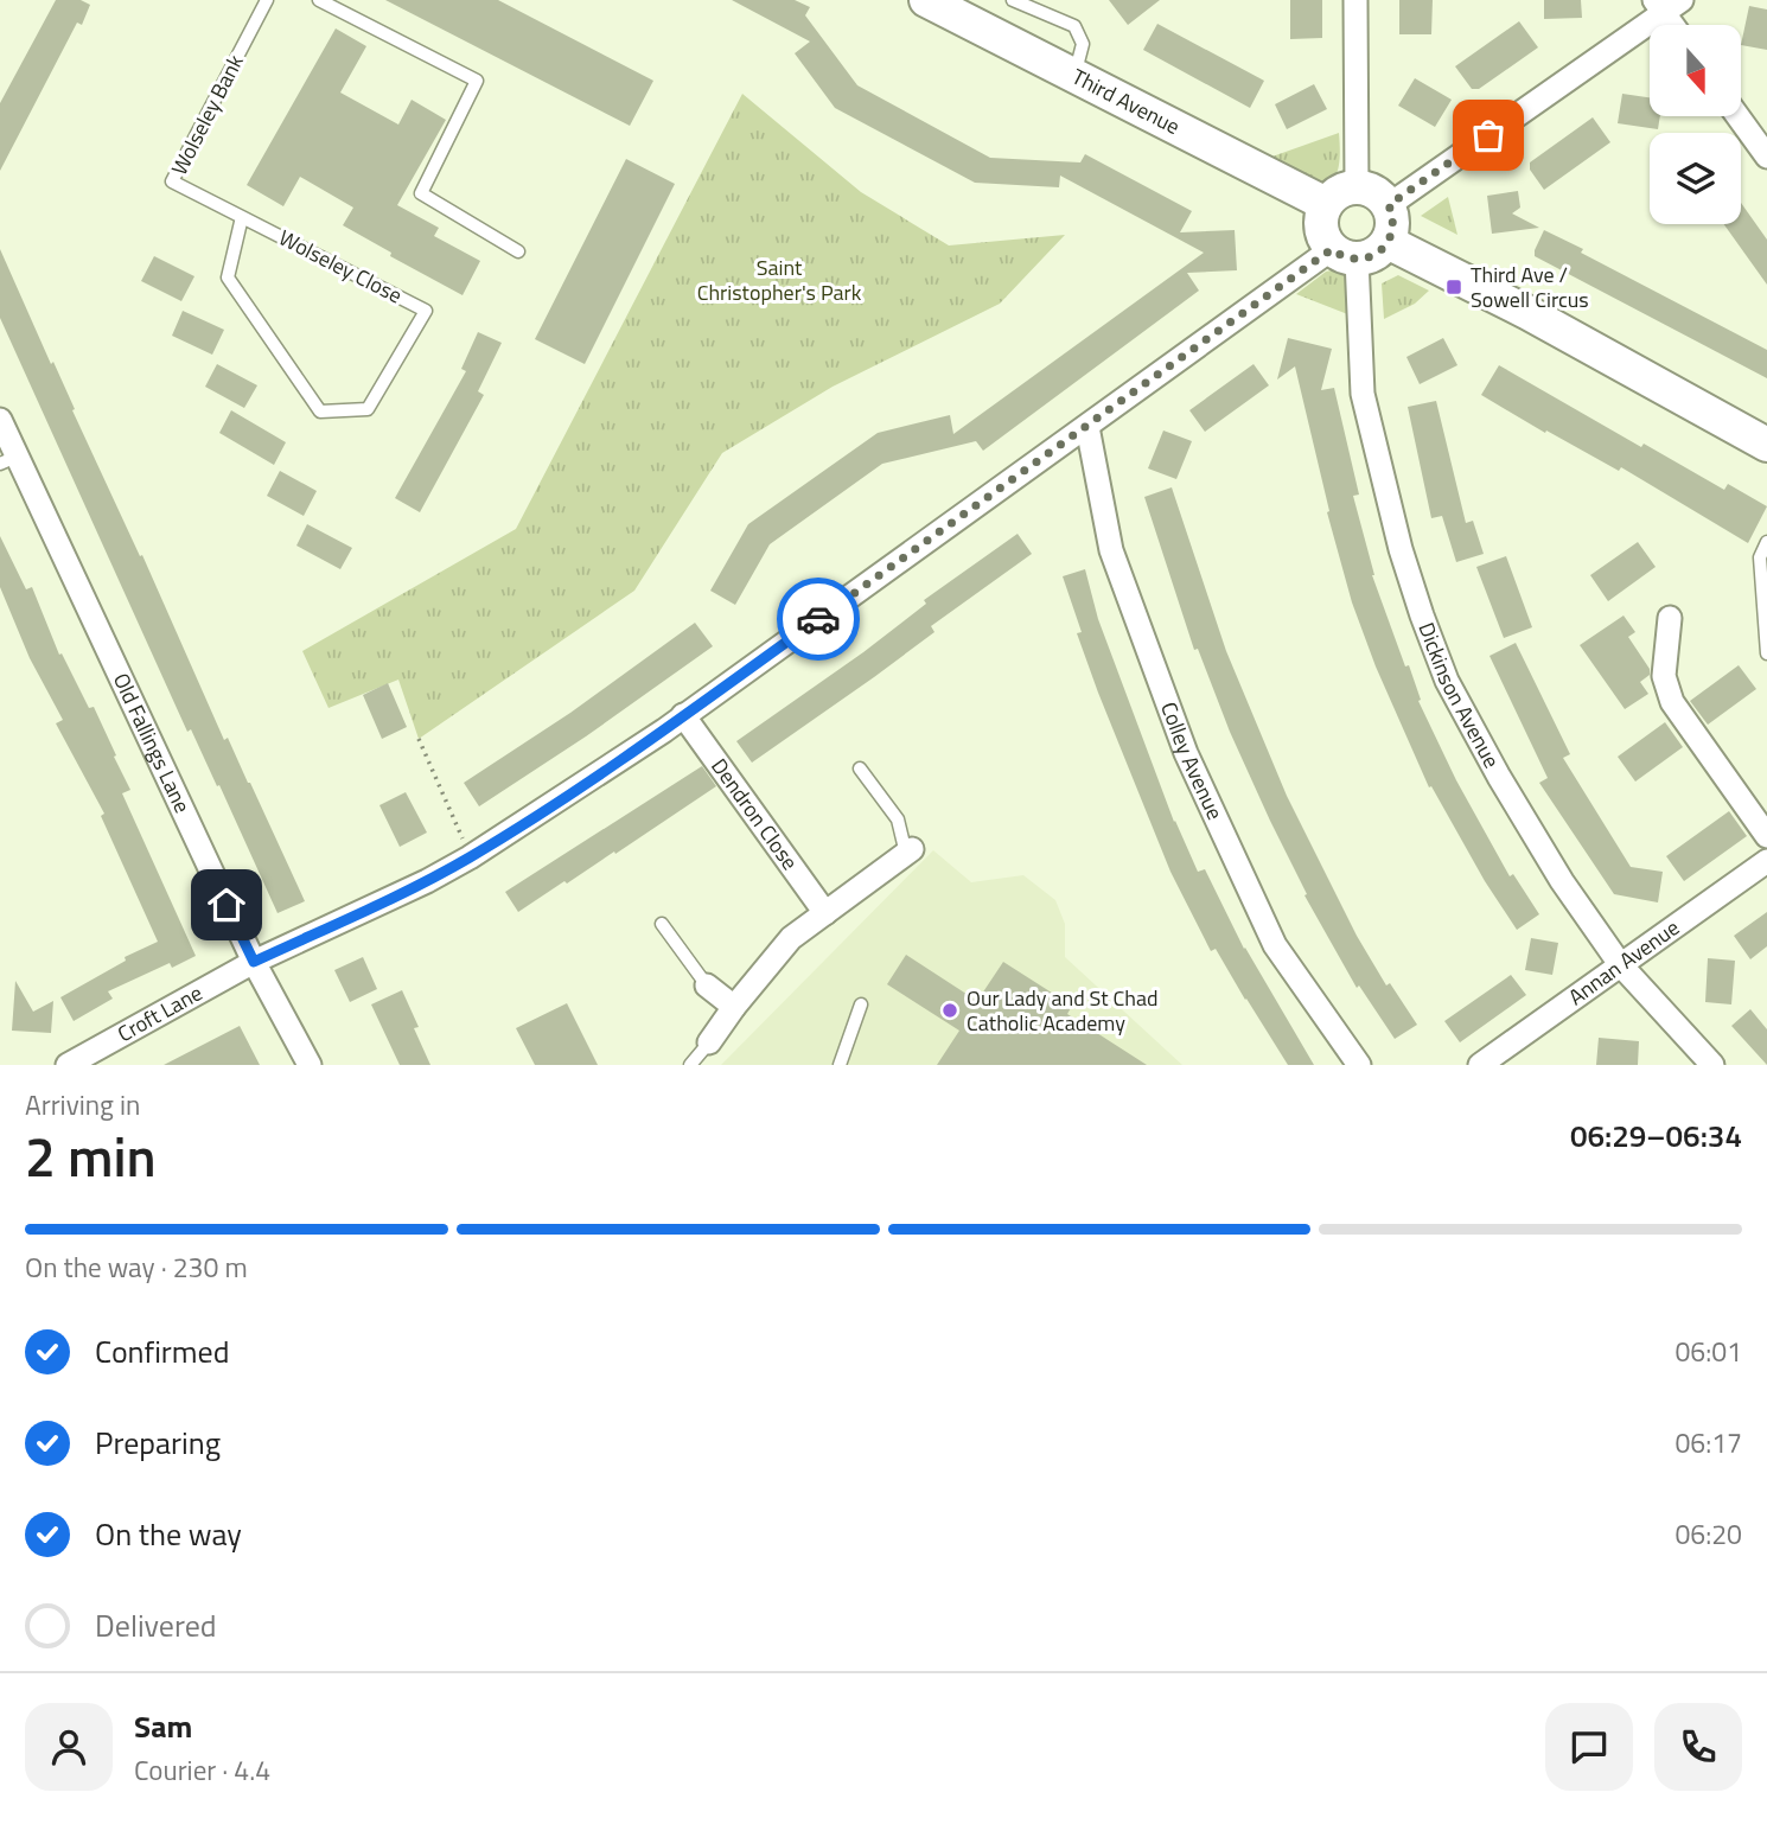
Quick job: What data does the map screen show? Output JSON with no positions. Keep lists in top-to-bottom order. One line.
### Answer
{"streets":{"street":["Third Avenue","Dickinson Avenue","Old Fallings Lane","Colley Avenue","Dendron Close","Annan Avenue","Croft Lane"],"lane":["Wolseley Bank","Wolseley Close"]},"crossings":[["Third Avenue","Dickinson Avenue"],["Third Avenue","Croft Lane"],["Wolseley Bank","Wolseley Close"],["Dickinson Avenue","Annan Avenue"],["Dickinson Avenue","Croft Lane"],["Old Fallings Lane","Croft Lane"],["Colley Avenue","Croft Lane"],["Dendron Close","Croft Lane"]],"parks":["Saint Christopher's Park"],"places":{"transit":["Third Ave / Sowell Circus"],"other":["Our Lady and St Chad Catholic Academy"]},"north":"bottom","page":{"heading":["2 min","Arriving in","06:29–06:34"],"panel":["Sam","Courier · 4.4"],"bar":"On the way · 230 m","list":[["Confirmed","06:01"],["Preparing","06:17"],["On the way","06:20"],"Delivered"]}}
